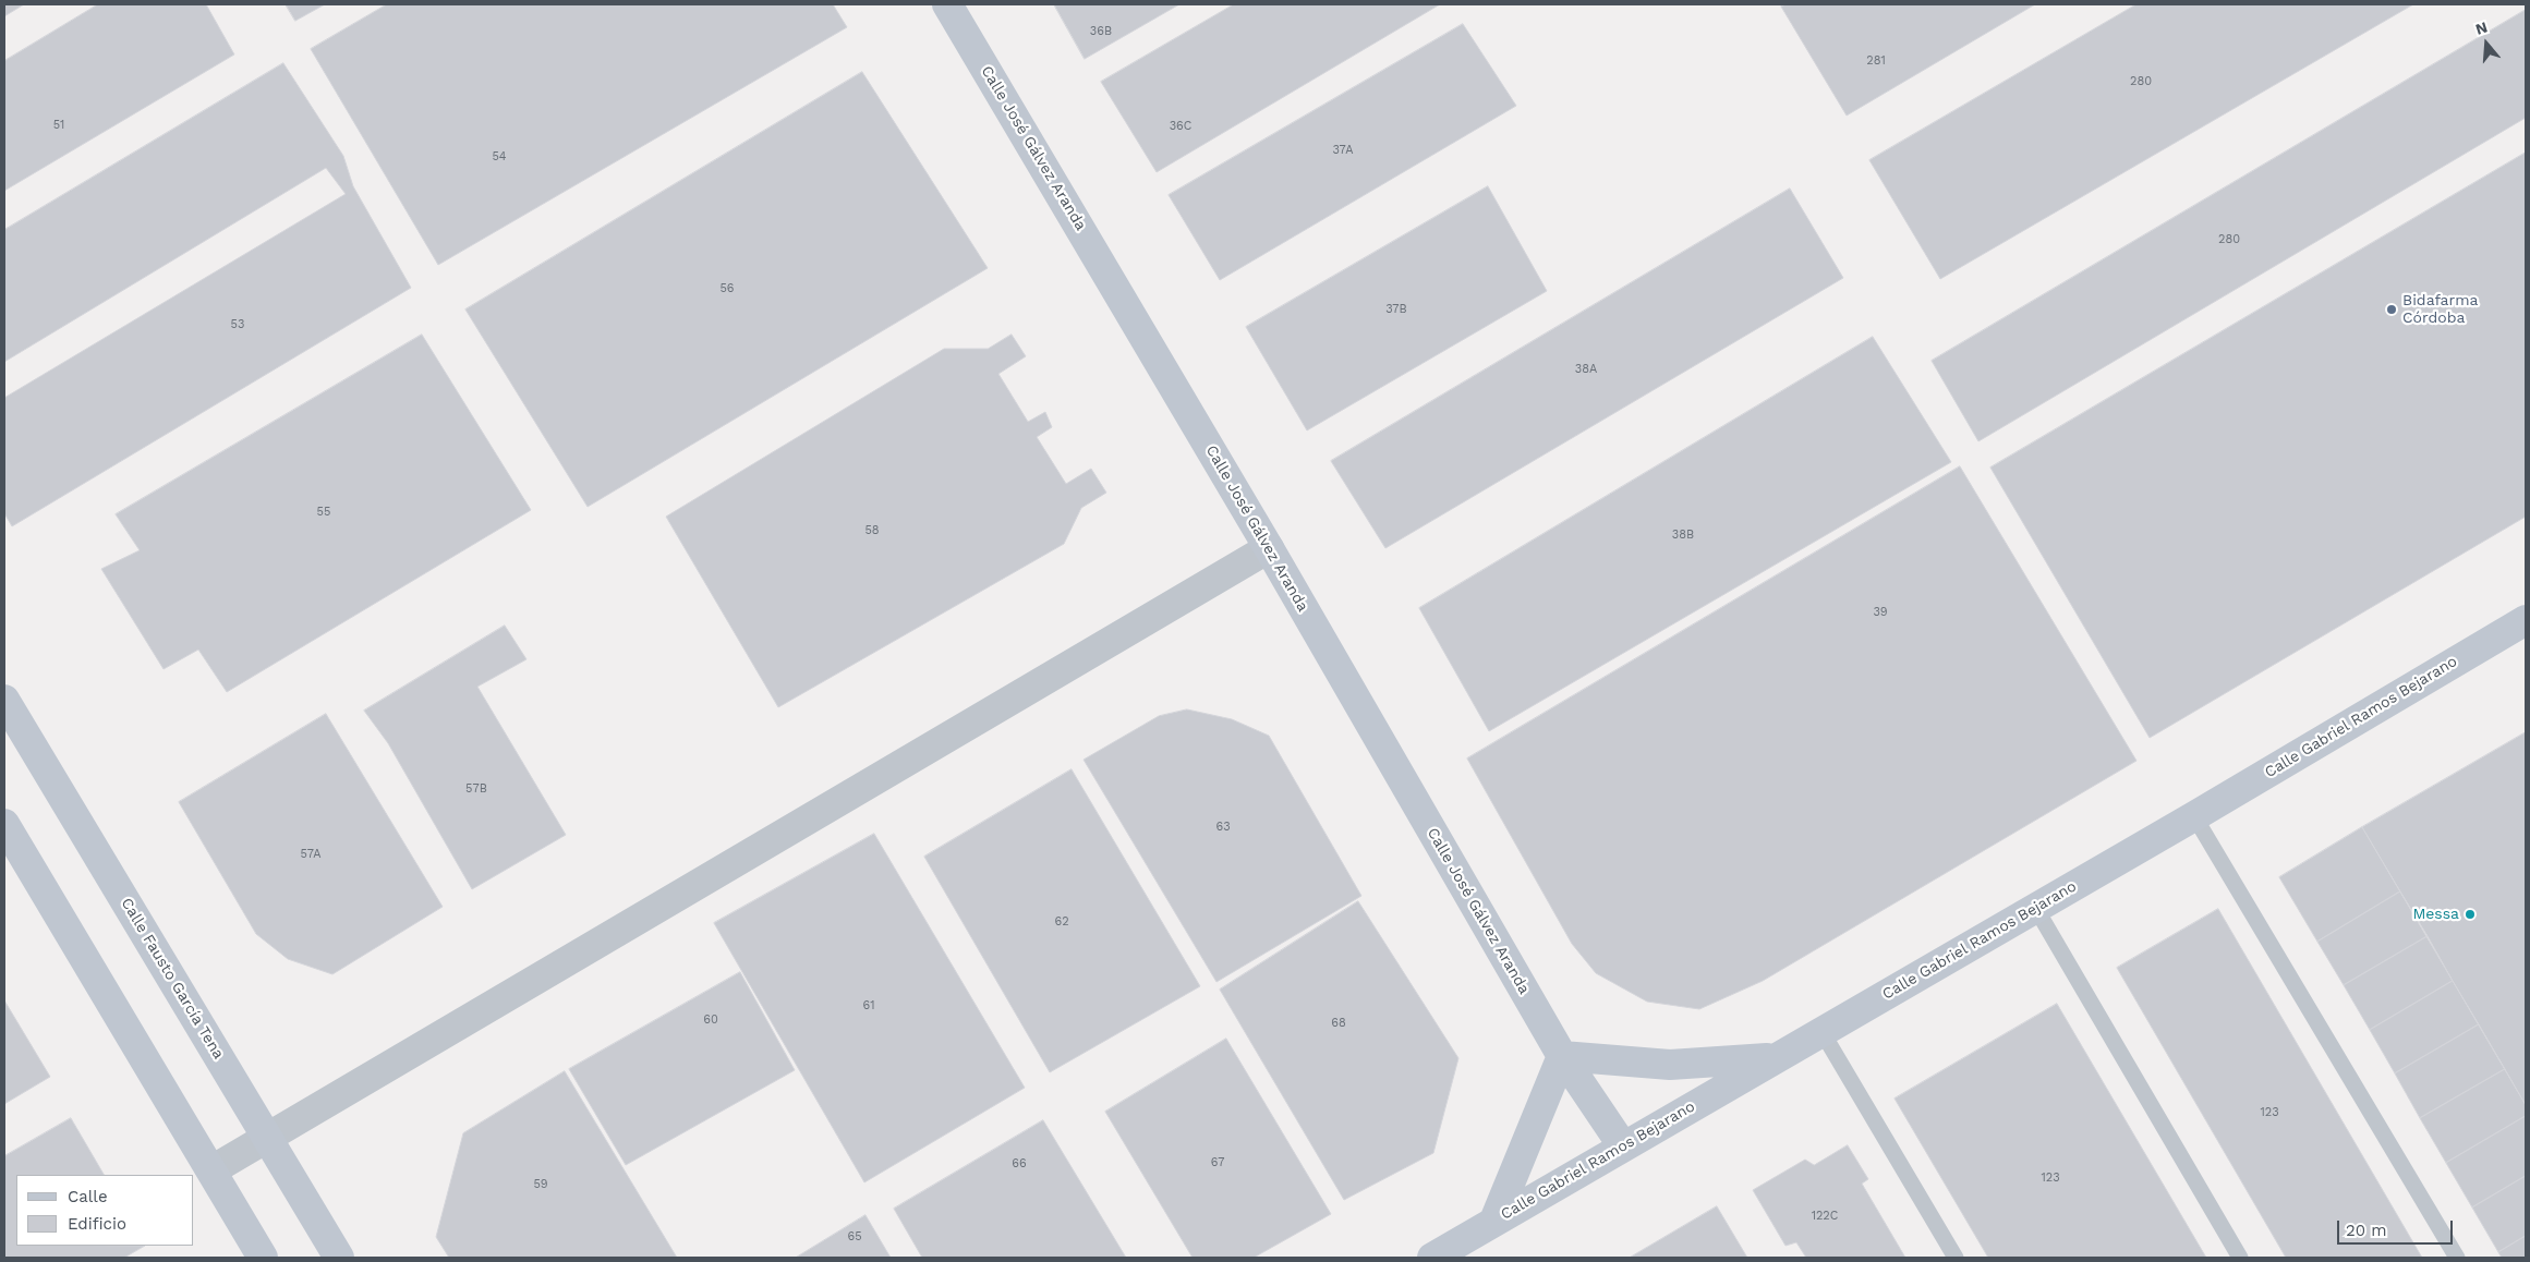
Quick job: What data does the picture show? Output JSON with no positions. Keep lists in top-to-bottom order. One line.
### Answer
{"streets":{"street":["Calle José Gálvez Aranda","Calle Gabriel Ramos Bejarano","Calle Fausto García Tena"]},"crossings":[["Calle José Gálvez Aranda","Calle Gabriel Ramos Bejarano"]],"places":["Bidafarma Córdoba","Messa"],"house_numbers":["36B","281","280","51","36C","37A","54","280","56","37B","53","38A","55","58","38B","39","57B","63","57A","62","61","60","68","123","67","66","123","59","122C","65"],"legend":["Calle","Edificio"],"scale_bar":"20 m","north":"top"}
